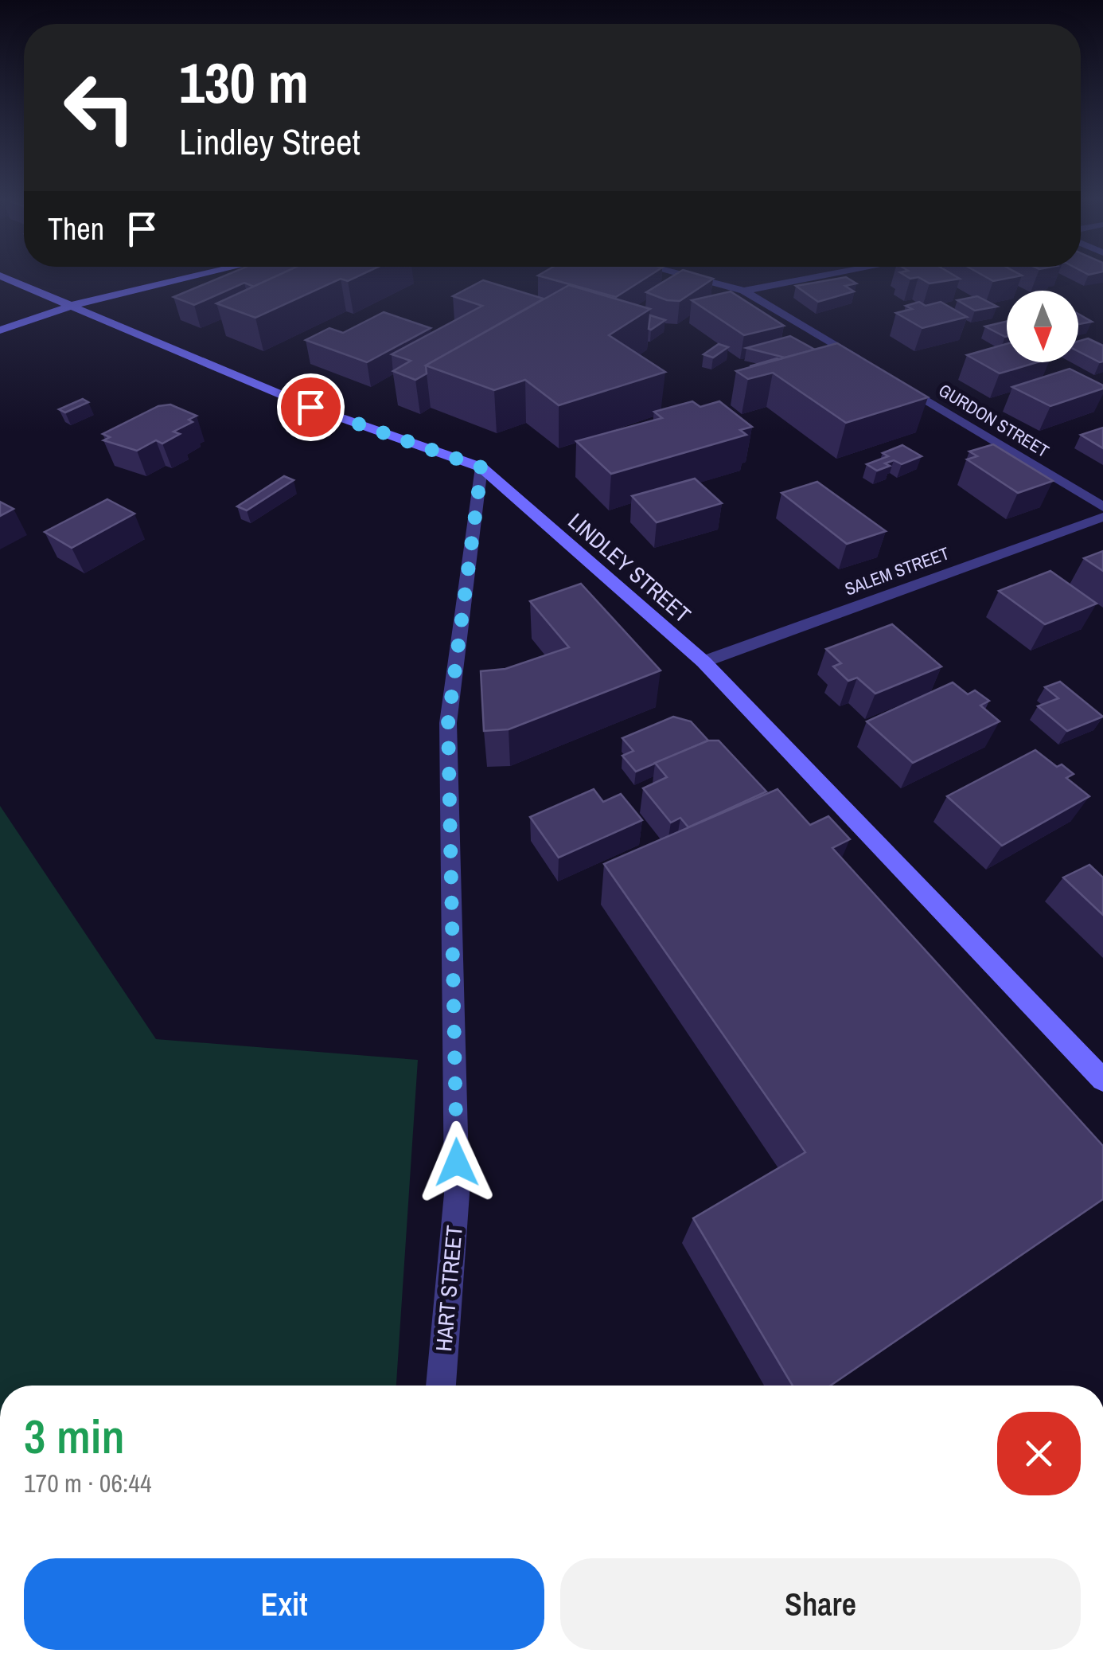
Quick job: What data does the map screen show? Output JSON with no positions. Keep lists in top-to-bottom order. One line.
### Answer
{"streets":{"main road":["LINDLEY STREET"],"street":["GURDON STREET","SALEM STREET","HART STREET"]},"crossings":[["LINDLEY STREET","SALEM STREET"],["LINDLEY STREET","HART STREET"]],"north":"bottom","page":{"turn":["130 m","Lindley Street"],"then":"Then","heading":["3 min","170 m · 06:44"],"buttons":["Exit","Share"]}}
